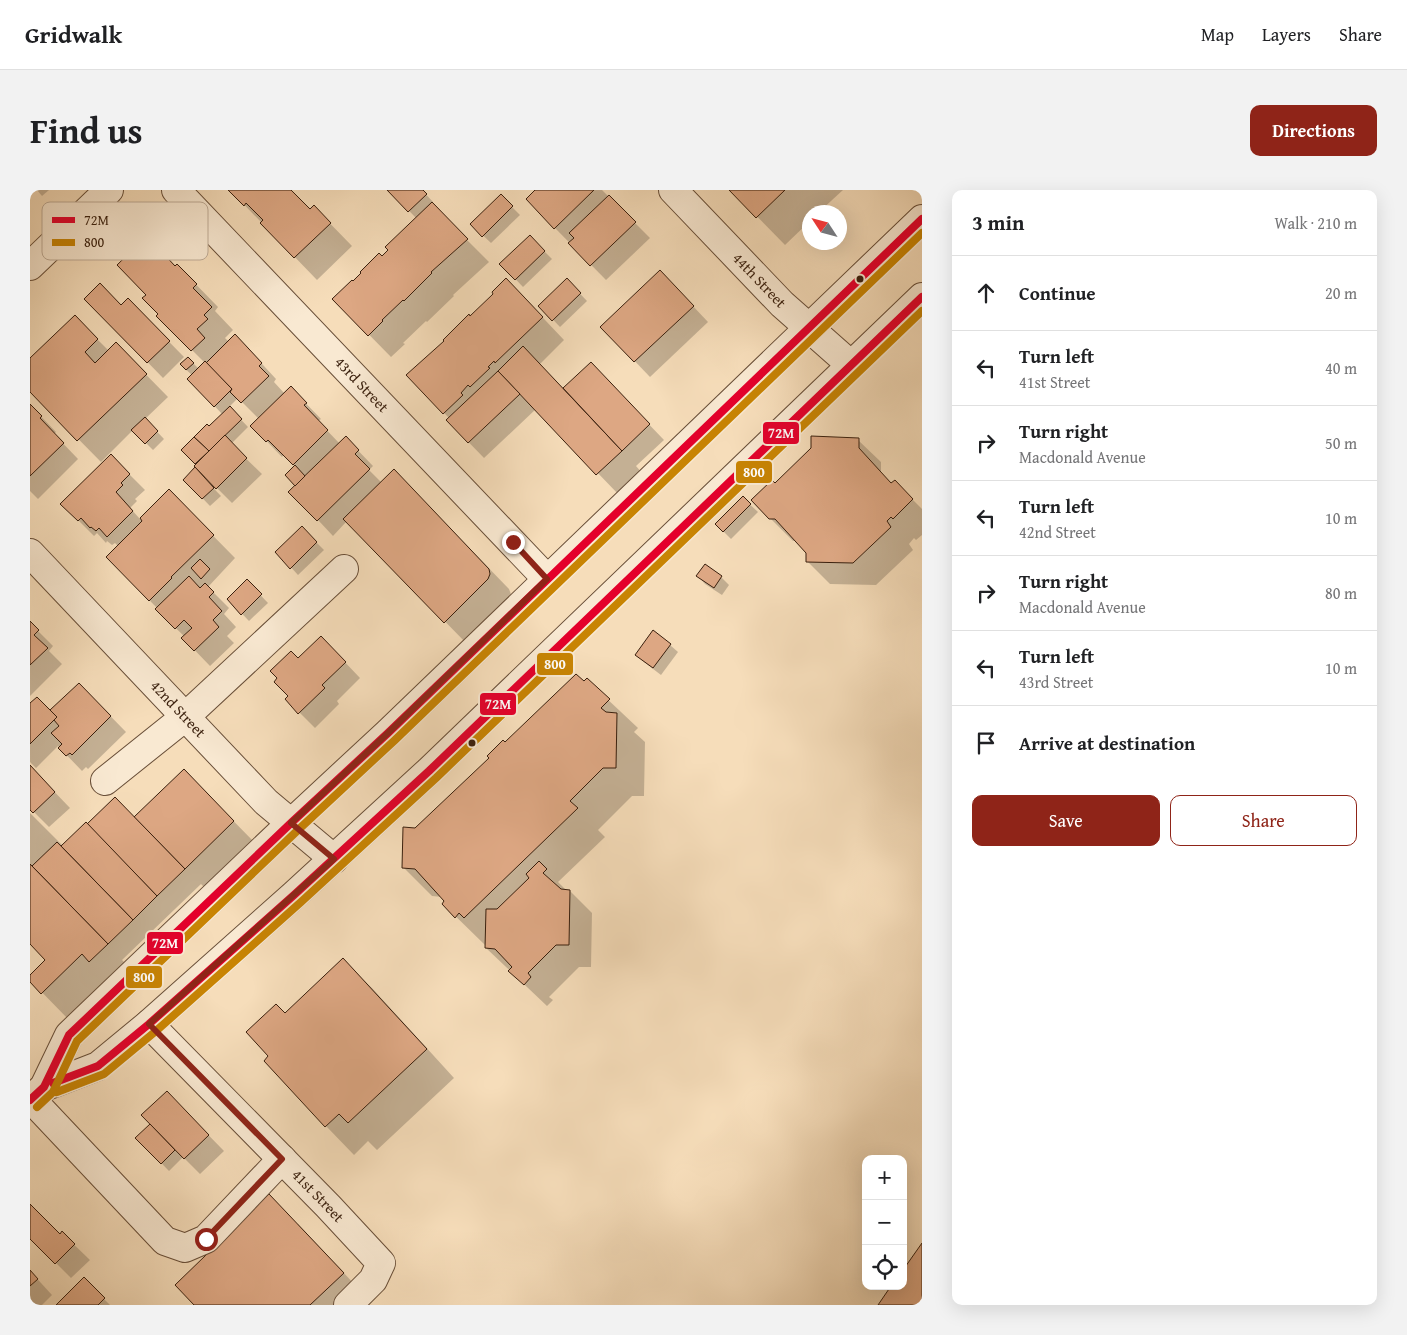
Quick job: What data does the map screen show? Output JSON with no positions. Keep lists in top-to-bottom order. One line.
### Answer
{"streets":{"street":["44th Street","43rd Street","42nd Street","41st Street"]},"lines":["transit line 72M","transit line 800"],"legend":["72M","800"],"north":"top left","page":{"header":"Gridwalk","nav":["Map","Layers","Share"],"title":"Find us","buttons":["Directions",["Save","Share"]],"heading":["3 min","Walk · 210 m"],"list":[["Continue","20 m"],["Turn left","41st Street","40 m"],["Turn right","Macdonald Avenue","50 m"],["Turn left","42nd Street","10 m"],["Turn right","Macdonald Avenue","80 m"],["Turn left","43rd Street","10 m"],"Arrive at destination"],"map_buttons":["+","−"]}}
